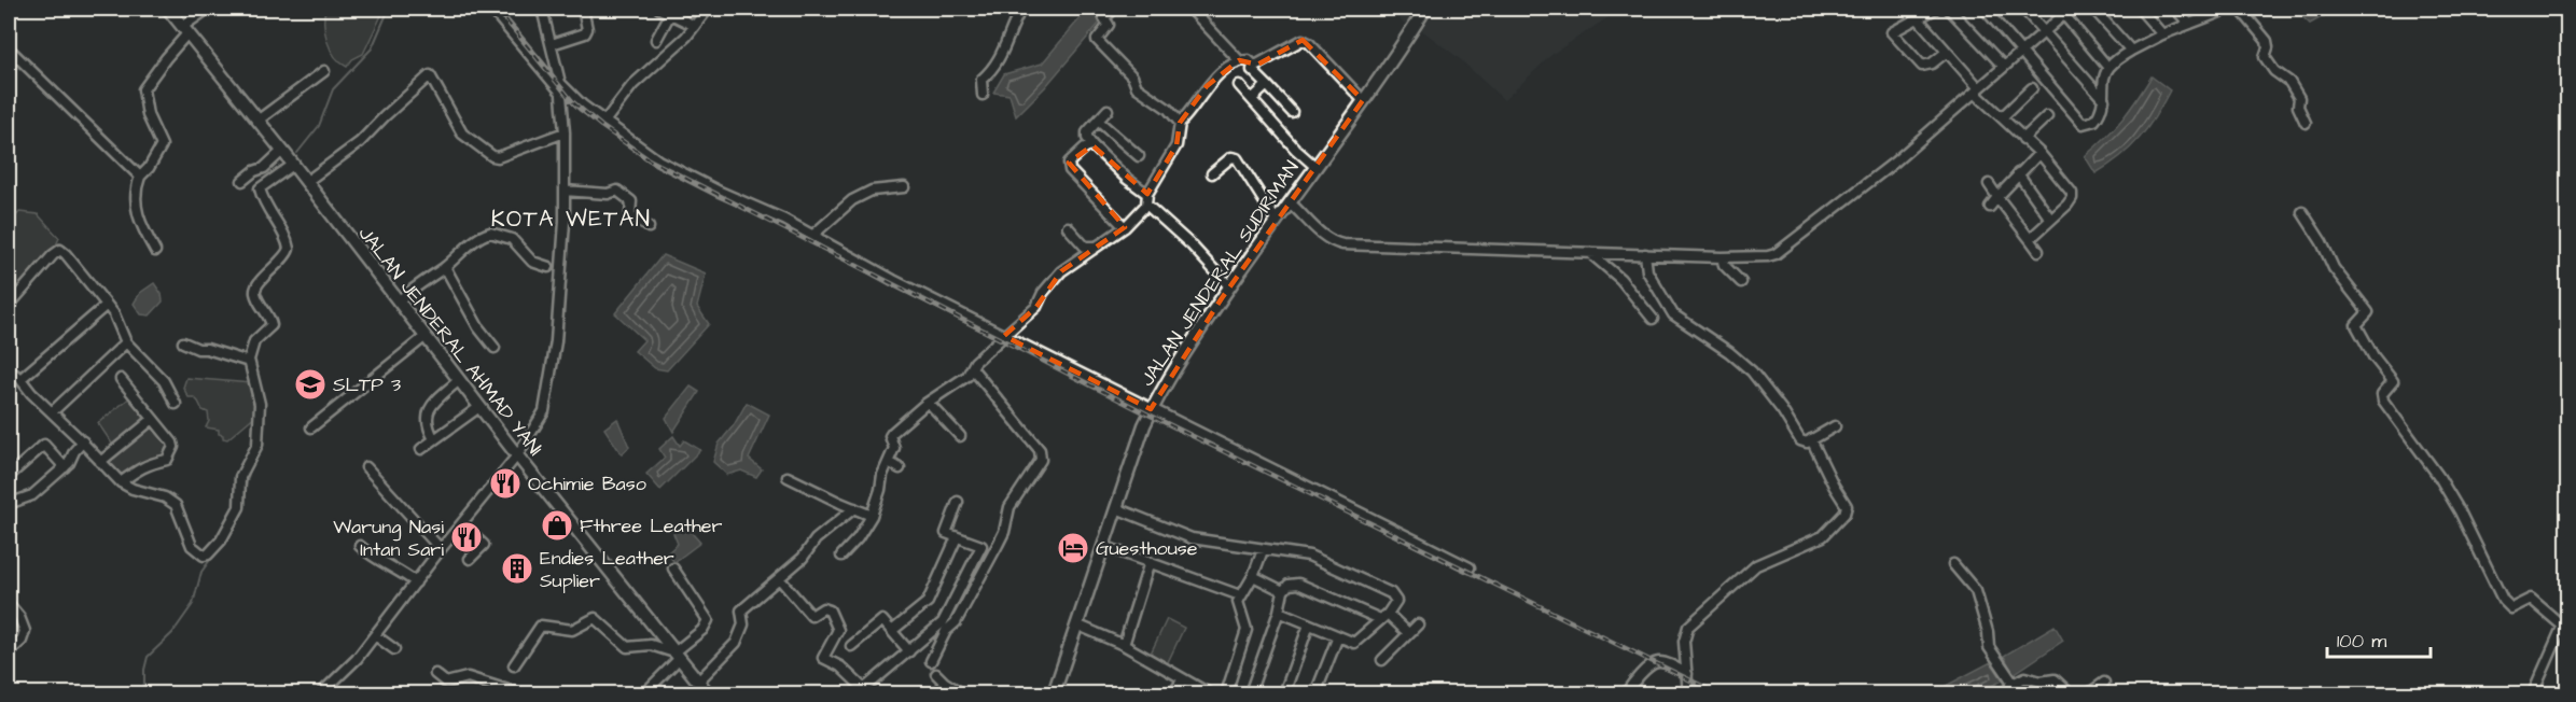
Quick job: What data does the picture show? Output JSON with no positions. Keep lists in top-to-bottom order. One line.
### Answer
{"streets":{"main road":["JALAN JENDERAL SUDIRMAN","JALAN JENDERAL AHMAD YANI"]},"districts":["KOTA WETAN"],"places":{"school or university":["SLTP 3"],"restaurant":["Ochimie Baso","Warung Nasi Intan Sari"],"shop":["Fthree Leather"],"hotel":["Guesthouse"],"building":["Endies Leather Suplier"]},"scale_bar":"100 m"}
